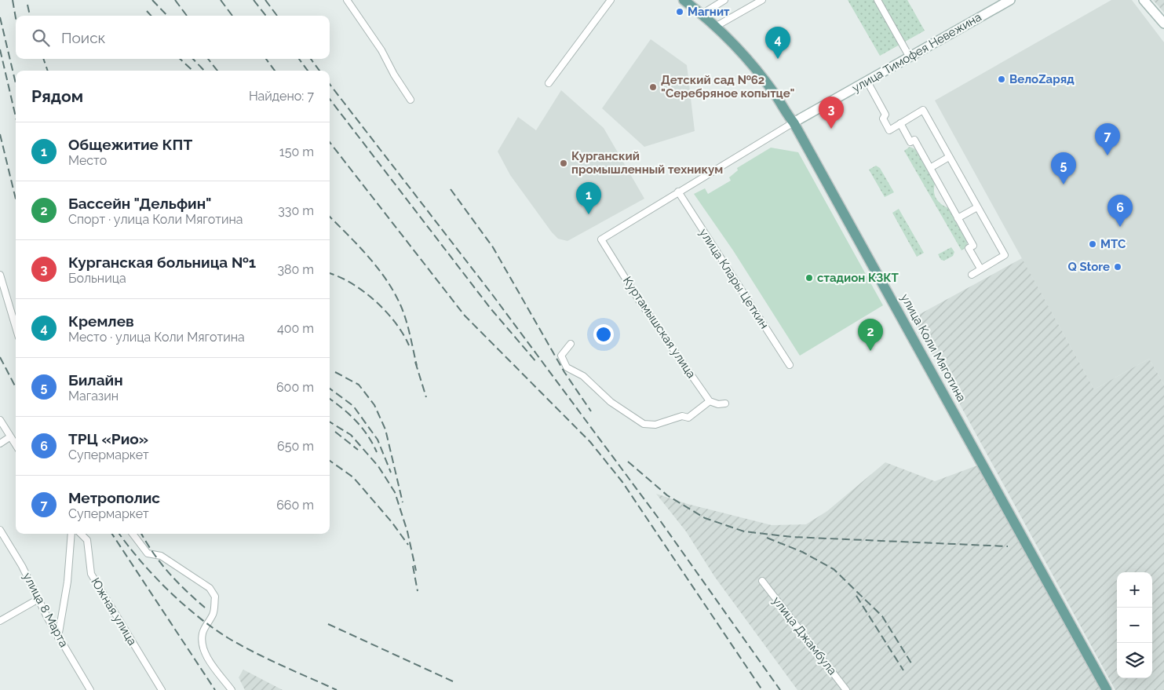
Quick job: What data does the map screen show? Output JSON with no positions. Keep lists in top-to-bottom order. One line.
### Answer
{"streets":{"main road":["улица Коли Мяготина"],"street":["улица Тимофея Невежина","улица Клары Цеткин","Куртамышская улица","улица 8 Марта","Южная улица","улица Джамбула"]},"crossings":[["улица Тимофея Невежина","улица Клары Цеткин"],["улица Тимофея Невежина","Куртамышская улица"],["улица Тимофея Невежина","улица Коли Мяготина"]],"places":["Магнит","ВелоZаряд","Детский сад №62 \"Серебряное копытце\"","Курганский промышленный техникум","МТС","Q Store","стадион КЗКТ"],"page":{"search":"Поиск","pins":["4","3","7","5","1","6","2"],"heading":["Рядом","Найдено: 7"],"list":[{"mark":"1","name":"Общежитие КПТ","note":"Место","value":"150 m"},{"mark":"2","name":"Бассейн \"Дельфин\"","note":"Спорт · улица Коли Мяготина","value":"330 m"},{"mark":"3","name":"Курганская больница №1","note":"Больница","value":"380 m"},{"mark":"4","name":"Кремлев","note":"Место · улица Коли Мяготина","value":"400 m"},{"mark":"5","name":"Билайн","note":"Магазин","value":"600 m"},{"mark":"6","name":"ТРЦ «Рио»","note":"Супермаркет","value":"650 m"},{"mark":"7","name":"Метрополис","note":"Супермаркет","value":"660 m"}],"map_buttons":["+","−"]}}
